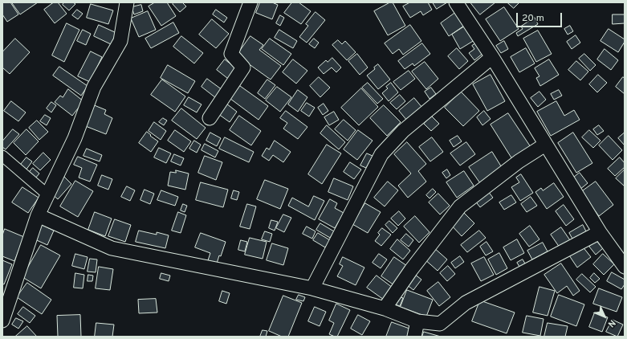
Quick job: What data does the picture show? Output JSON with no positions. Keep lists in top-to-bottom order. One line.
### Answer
{"scale_bar":"20 m","north":"bottom right"}
